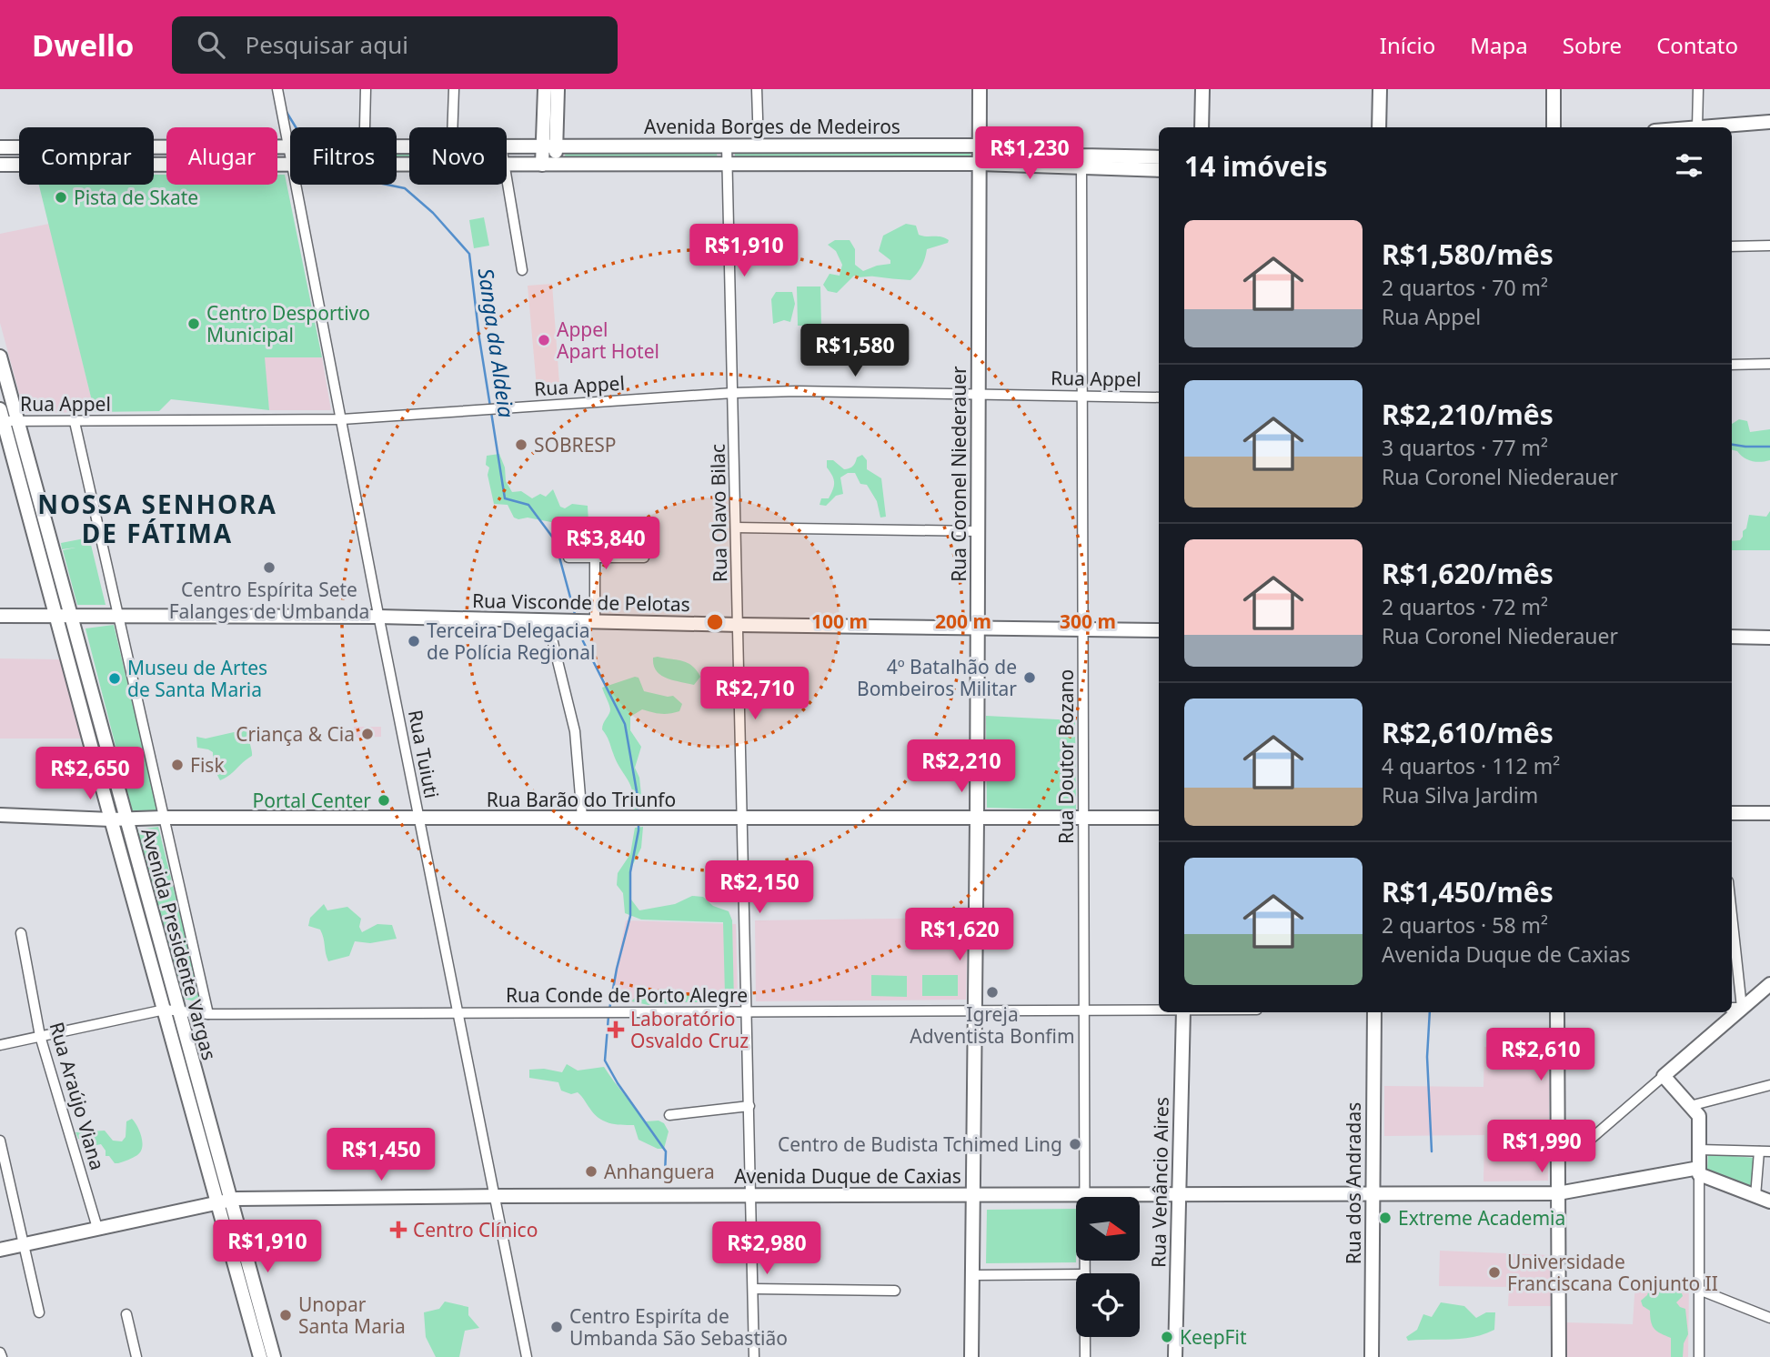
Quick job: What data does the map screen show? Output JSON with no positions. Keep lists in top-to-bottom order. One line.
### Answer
{"streets":{"street":["Avenida Borges de Medeiros","Rua Appel","Rua Coronel Niederauer","Rua Olavo Bilac","Rua Visconde de Pelotas","Rua Tuiuti","Rua Doutor Bozano","Rua Barão do Triunfo","Avenida Presidente Vargas","Rua Conde de Porto Alegre","Rua Araújo Viana","Avenida Duque de Caxias","Rua Venâncio Aires","Rua dos Andradas"]},"crossings":[["Avenida Borges de Medeiros","Rua Coronel Niederauer"],["Avenida Borges de Medeiros","Rua Olavo Bilac"],["Avenida Borges de Medeiros","Rua Tuiuti"],["Avenida Borges de Medeiros","Rua Doutor Bozano"],["Rua Appel","Rua Coronel Niederauer"],["Rua Appel","Rua Olavo Bilac"],["Rua Appel","Rua Tuiuti"],["Rua Appel","Rua Doutor Bozano"],["Rua Appel","Avenida Presidente Vargas"],["Rua Coronel Niederauer","Rua Visconde de Pelotas"],["Rua Coronel Niederauer","Rua Barão do Triunfo"],["Rua Coronel Niederauer","Rua Conde de Porto Alegre"],["Rua Coronel Niederauer","Avenida Duque de Caxias"],["Rua Olavo Bilac","Rua Visconde de Pelotas"],["Rua Olavo Bilac","Rua Barão do Triunfo"],["Rua Olavo Bilac","Rua Conde de Porto Alegre"],["Rua Olavo Bilac","Avenida Duque de Caxias"],["Rua Visconde de Pelotas","Rua Tuiuti"],["Rua Visconde de Pelotas","Rua Doutor Bozano"],["Rua Visconde de Pelotas","Avenida Presidente Vargas"],["Rua Tuiuti","Rua Barão do Triunfo"],["Rua Tuiuti","Rua Conde de Porto Alegre"],["Rua Tuiuti","Avenida Duque de Caxias"],["Rua Doutor Bozano","Rua Barão do Triunfo"],["Rua Doutor Bozano","Rua Conde de Porto Alegre"],["Rua Doutor Bozano","Avenida Duque de Caxias"],["Rua Barão do Triunfo","Avenida Presidente Vargas"],["Avenida Presidente Vargas","Rua Conde de Porto Alegre"],["Avenida Presidente Vargas","Avenida Duque de Caxias"],["Rua Conde de Porto Alegre","Rua Araújo Viana"],["Rua Araújo Viana","Avenida Duque de Caxias"],["Avenida Duque de Caxias","Rua Venâncio Aires"],["Avenida Duque de Caxias","Rua dos Andradas"]],"districts":["NOSSA SENHORA DE FÁTIMA"],"water":["Sanga da Aldeia"],"places":{"other":["Pista de Skate","Centro Desportivo Municipal","Appel Apart Hotel","SOBRESP","Centro Espírita Sete Falanges de Umbanda","Terceira Delegacia de Polícia Regional","4º Batalhão de Bombeiros Militar","Museu de Artes de Santa Maria","Criança & Cia","Fisk","Portal Center","Igreja Adventista Bonfim","Centro de Budista Tchimed Ling","Anhanguera","Extreme Academia","Universidade Franciscana Conjunto II","Unopar Santa Maria","Centro Espiríta de Umbanda São Sebastião","KeepFit"],"health":["Laboratório Osvaldo Cruz","Centro Clínico"]},"north":"right","page":{"header":"Dwello","search":"Pesquisar aqui","nav":["Início","Mapa","Sobre","Contato"],"price":["R$1,230","R$1,910","R$1,580","R$3,840","R$2,710","R$2,210","R$2,650","R$2,150","R$1,620","R$2,610","R$1,990","R$1,450","R$1,910","R$2,980"],"chip":["Comprar","Alugar","Filtros","Novo"],"heading":"14 imóveis","list":[{"name":"R$1,580/mês","note":"2 quartos · 70 m² · Rua Appel"},{"name":"R$2,210/mês","note":"3 quartos · 77 m² · Rua Coronel Niederauer"},{"name":"R$1,620/mês","note":"2 quartos · 72 m² · Rua Coronel Niederauer"},{"name":"R$2,610/mês","note":"4 quartos · 112 m² · Rua Silva Jardim"},{"name":"R$1,450/mês","note":"2 quartos · 58 m² · Avenida Duque de Caxias"}]},"rings":["100 m","200 m","300 m"]}
